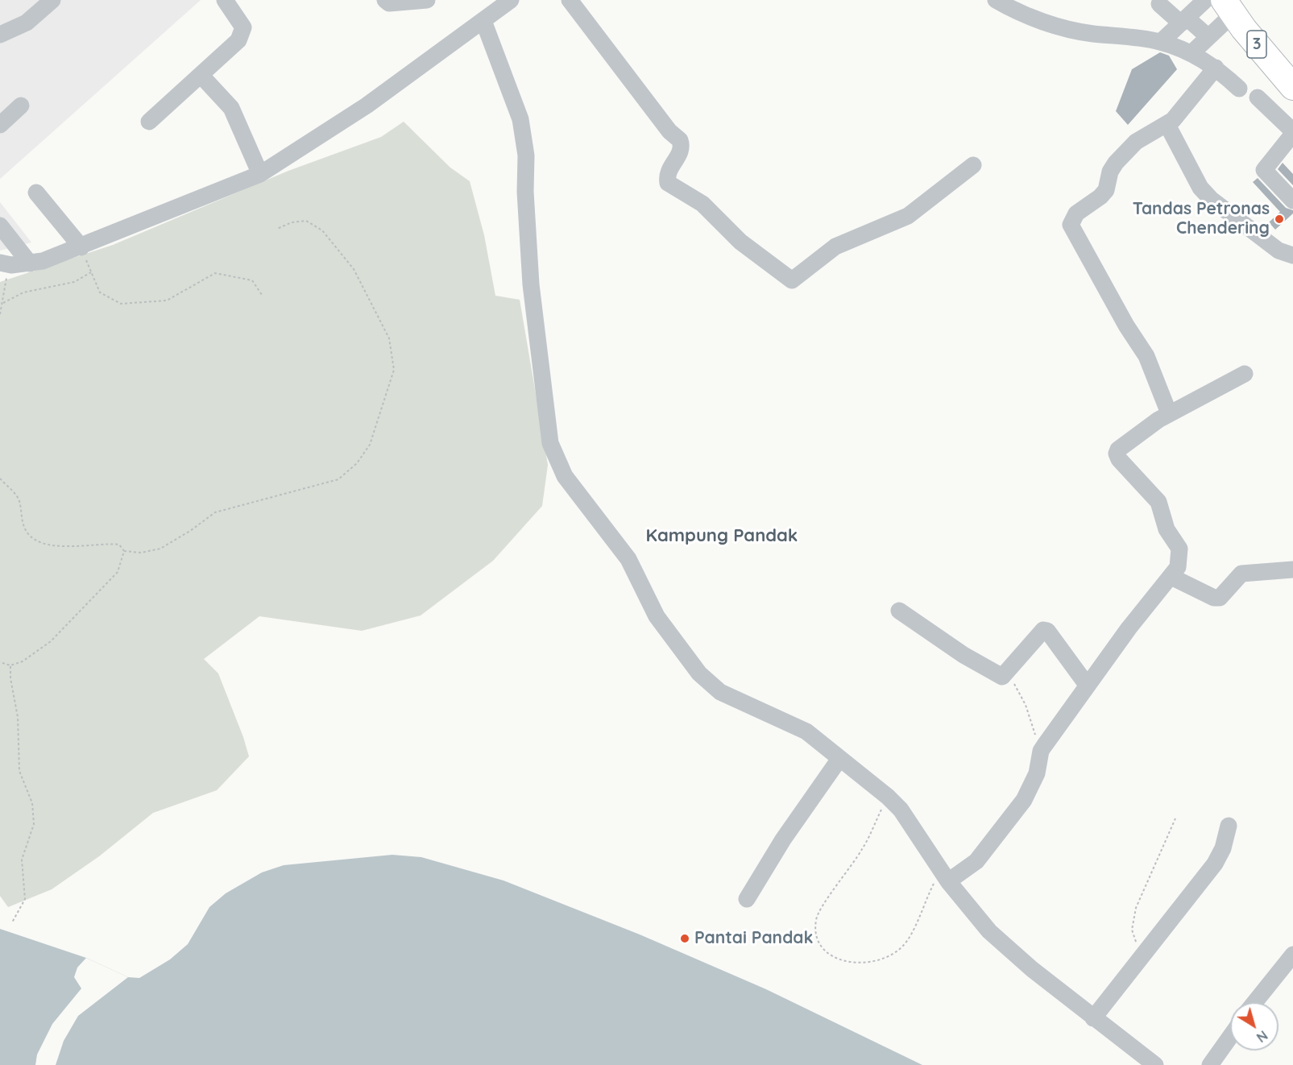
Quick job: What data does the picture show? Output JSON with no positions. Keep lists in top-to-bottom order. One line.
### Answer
{"streets":{"highway":["3"]},"districts":["Kampung Pandak"],"places":["Tandas Petronas Chendering","Pantai Pandak"],"north":"bottom right"}
